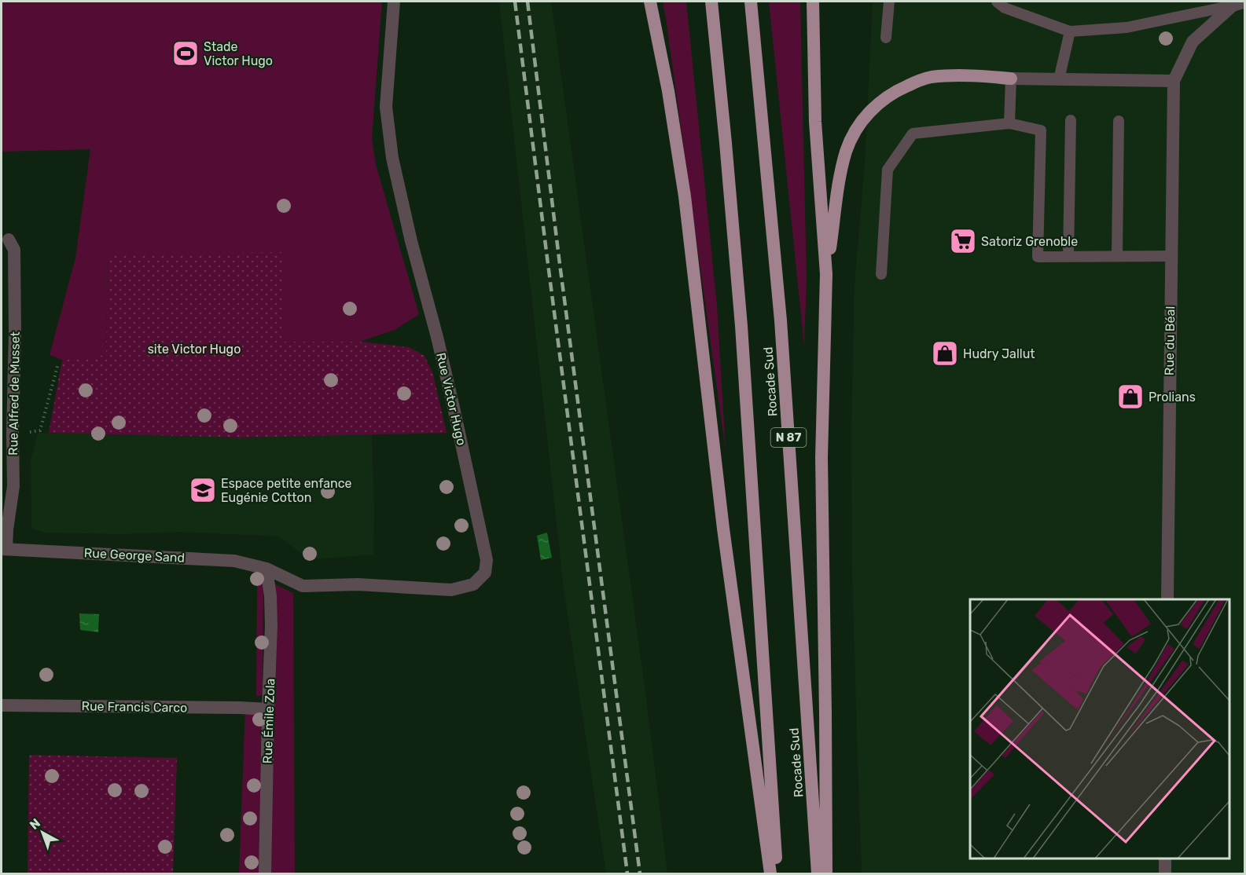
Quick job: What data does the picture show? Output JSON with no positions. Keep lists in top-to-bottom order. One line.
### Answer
{"streets":{"highway":["Rocade Sud","N 87"],"street":["Rue du Béal","Rue Alfred de Musset","Rue Victor Hugo","Rue George Sand","Rue Francis Carco","Rue Émile Zola"]},"crossings":[["Rue Alfred de Musset","Rue George Sand"],["Rue Victor Hugo","Rue George Sand"],["Rue Victor Hugo","Rue Émile Zola"],["Rue George Sand","Rue Émile Zola"],["Rue Francis Carco","Rue Émile Zola"]],"parks":["site Victor Hugo"],"places":{"sports":["Stade Victor Hugo"],"supermarket":["Satoriz Grenoble"],"shop":["Hudry Jallut","Prolians"],"school or university":["Espace petite enfance Eugénie Cotton"]},"north":"top left"}
